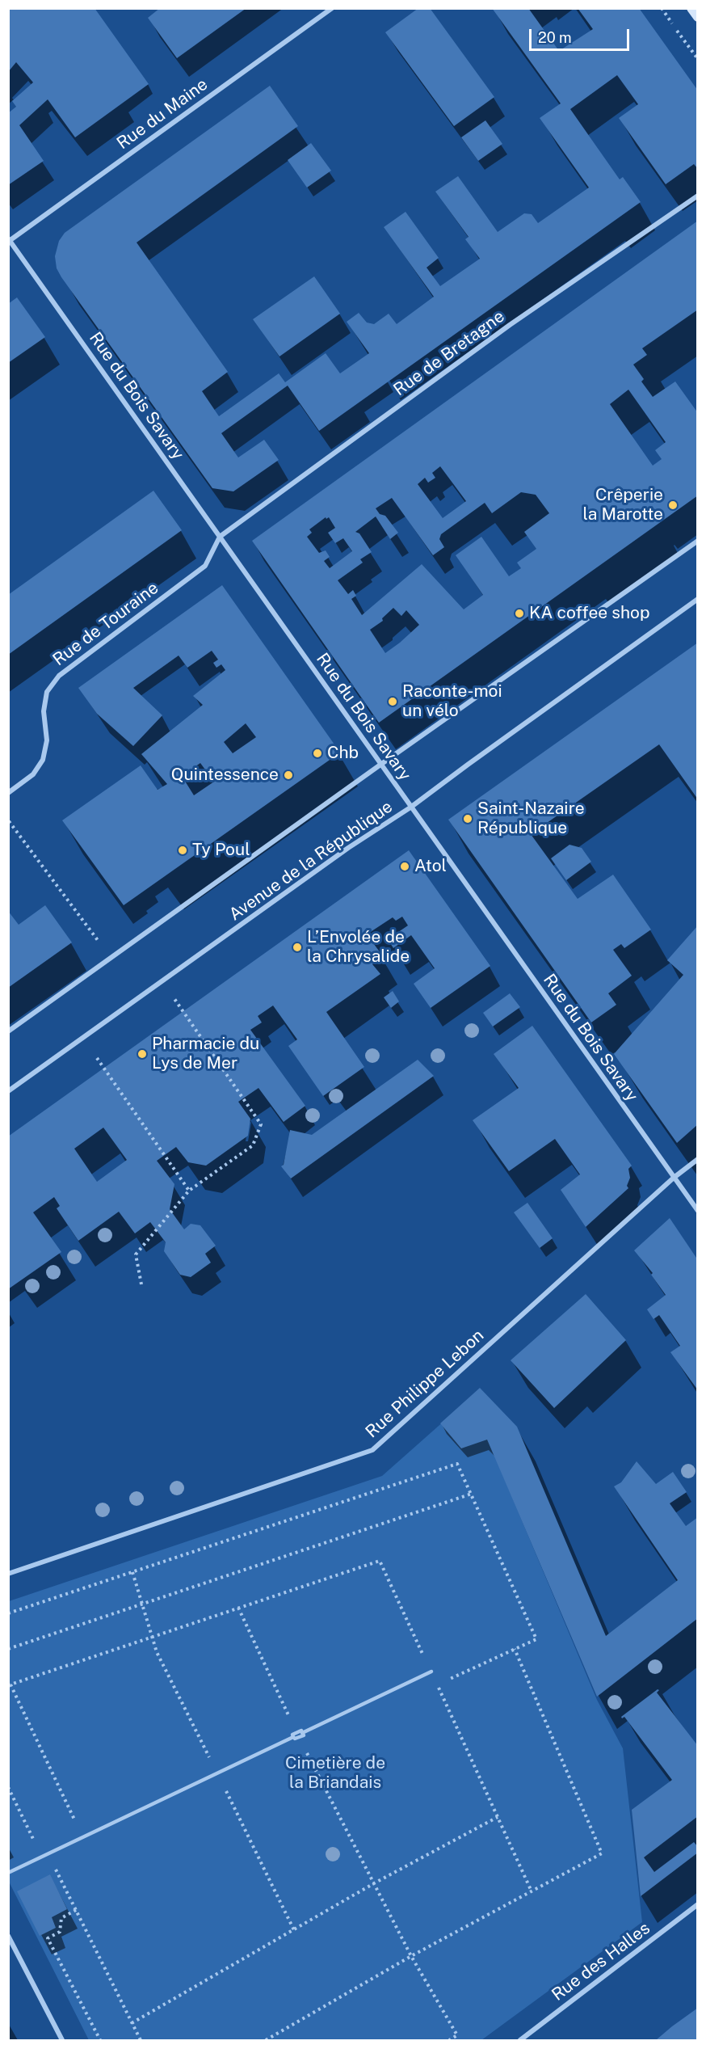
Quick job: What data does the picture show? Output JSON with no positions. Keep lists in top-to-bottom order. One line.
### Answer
{"streets":{"street":["Rue du Maine","Rue de Bretagne","Rue du Bois Savary","Rue de Touraine","Avenue de la République","Rue Philippe Lebon","Rue des Halles"]},"crossings":[["Rue du Maine","Rue du Bois Savary"],["Rue de Bretagne","Rue du Bois Savary"],["Rue de Bretagne","Rue de Touraine"],["Rue du Bois Savary","Rue de Touraine"],["Rue du Bois Savary","Avenue de la République"],["Rue du Bois Savary","Rue Philippe Lebon"]],"parks":["Cimetière de la Briandais"],"places":["Crêperie la Marotte","KA coffee shop","Raconte-moi un vélo","Chb","Quintessence","Saint-Nazaire République","Ty Poul","Atol","L’Envolée de la Chrysalide","Pharmacie du Lys de Mer"],"scale_bar":"20 m"}
